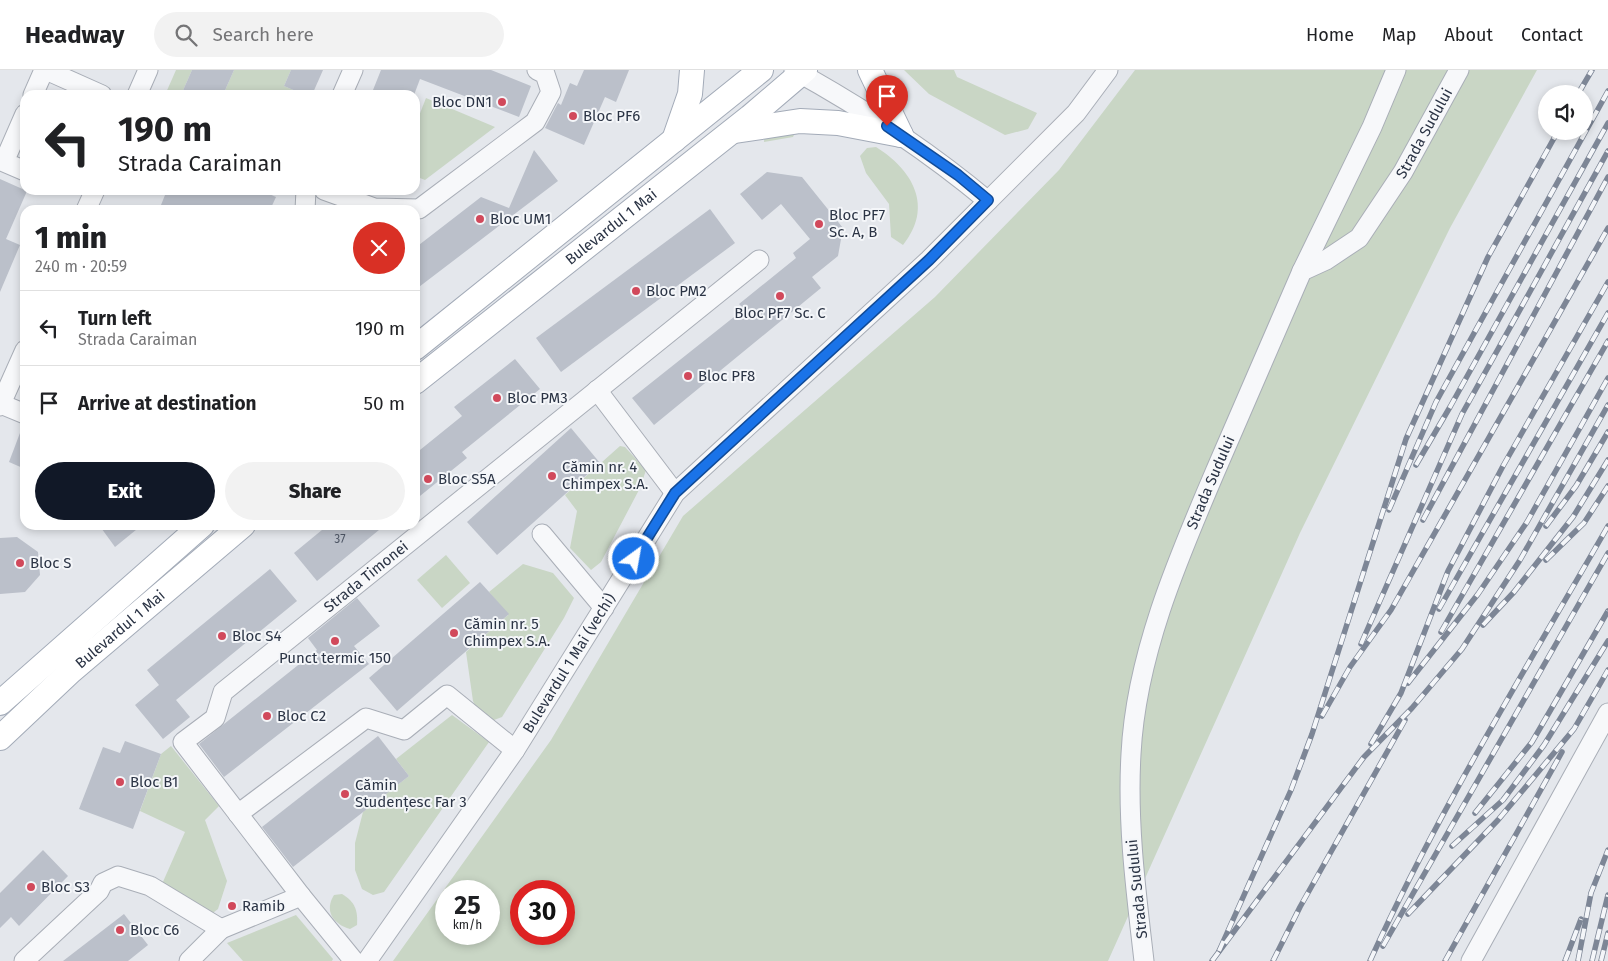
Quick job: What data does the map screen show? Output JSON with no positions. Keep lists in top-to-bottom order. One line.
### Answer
{"streets":{"main road":["Bulevardul 1 Mai"],"street":["Strada Sudului","Strada Timonei","Bulevardul 1 Mai (vechi)"]},"places":["Bloc DN1","Bloc PF6","Bloc UM1","Bloc PF7 Sc. A, B","Bloc PM2","Bloc PF7 Sc. C","Bloc PF8","Bloc PM3","Cămin nr. 4 Chimpex S.A.","Bloc S5A","Bloc S","Cămin nr. 5 Chimpex S.A.","Bloc S4","Punct termic 150","Bloc C2","Bloc B1","Cămin Studențesc Far 3","Bloc S3","Ramib","Bloc C6"],"house_numbers":["37"],"page":{"header":"Headway","search":"Search here","nav":["Home","Map","About","Contact"],"turn":["190 m","Strada Caraiman"],"heading":["1 min","240 m · 20:59"],"list":[{"name":"Turn left","note":"Strada Caraiman","value":"190 m"},{"name":"Arrive at destination","value":"50 m"}],"buttons":["Exit","Share"],"speed":"25 km/h","limit":"30"}}
